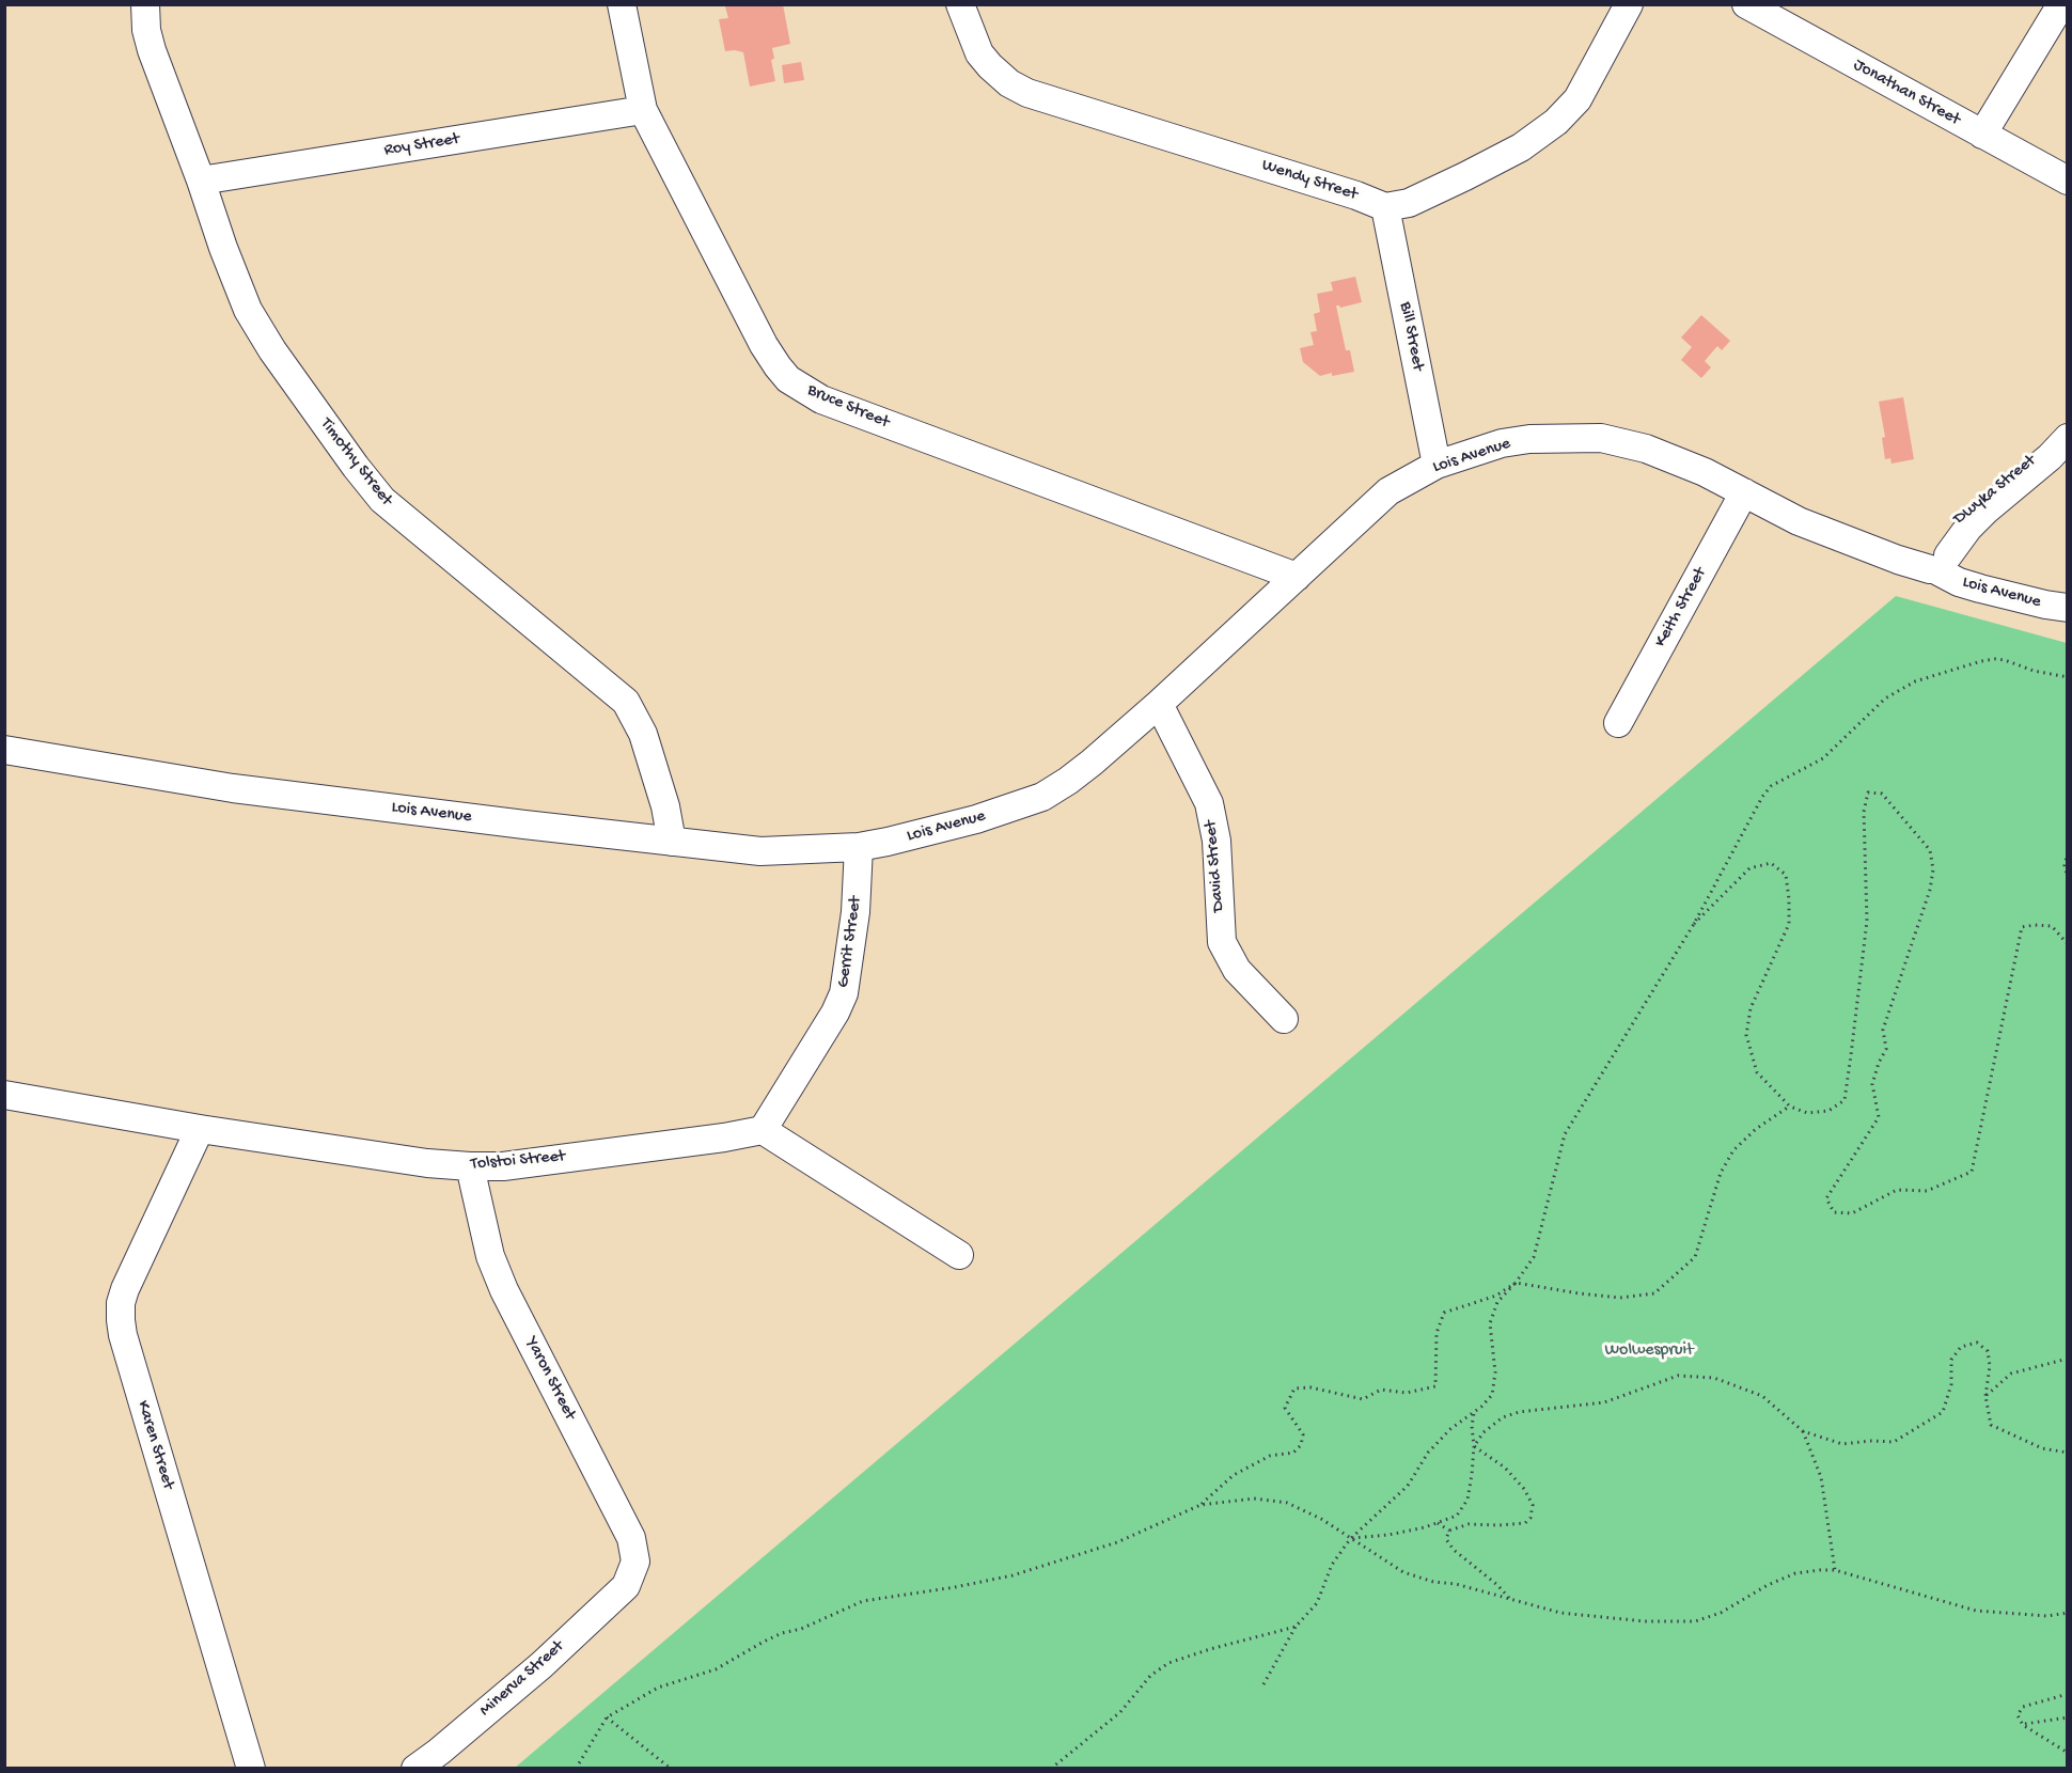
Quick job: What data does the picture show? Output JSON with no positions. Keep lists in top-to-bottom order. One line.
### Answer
{"streets":{"street":["Jonathan Street","Roy Street","Wendy Street","Bill Street","Bruce Street","Lois Avenue","Timothy Street","Dwyka Street","Keith Street","David Street","Gerrit Street","Tolstoi Street","Yaron Street","Karen Street","Minerva Street"]},"crossings":[["Roy Street","Bruce Street"],["Roy Street","Timothy Street"],["Wendy Street","Bill Street"],["Bill Street","Lois Avenue"],["Bruce Street","Lois Avenue"],["Lois Avenue","Timothy Street"],["Lois Avenue","Dwyka Street"],["Lois Avenue","Keith Street"],["Lois Avenue","David Street"],["Lois Avenue","Gerrit Street"],["Gerrit Street","Tolstoi Street"],["Tolstoi Street","Yaron Street"],["Tolstoi Street","Karen Street"],["Yaron Street","Minerva Street"]],"parks":["Wolwespruit"]}
